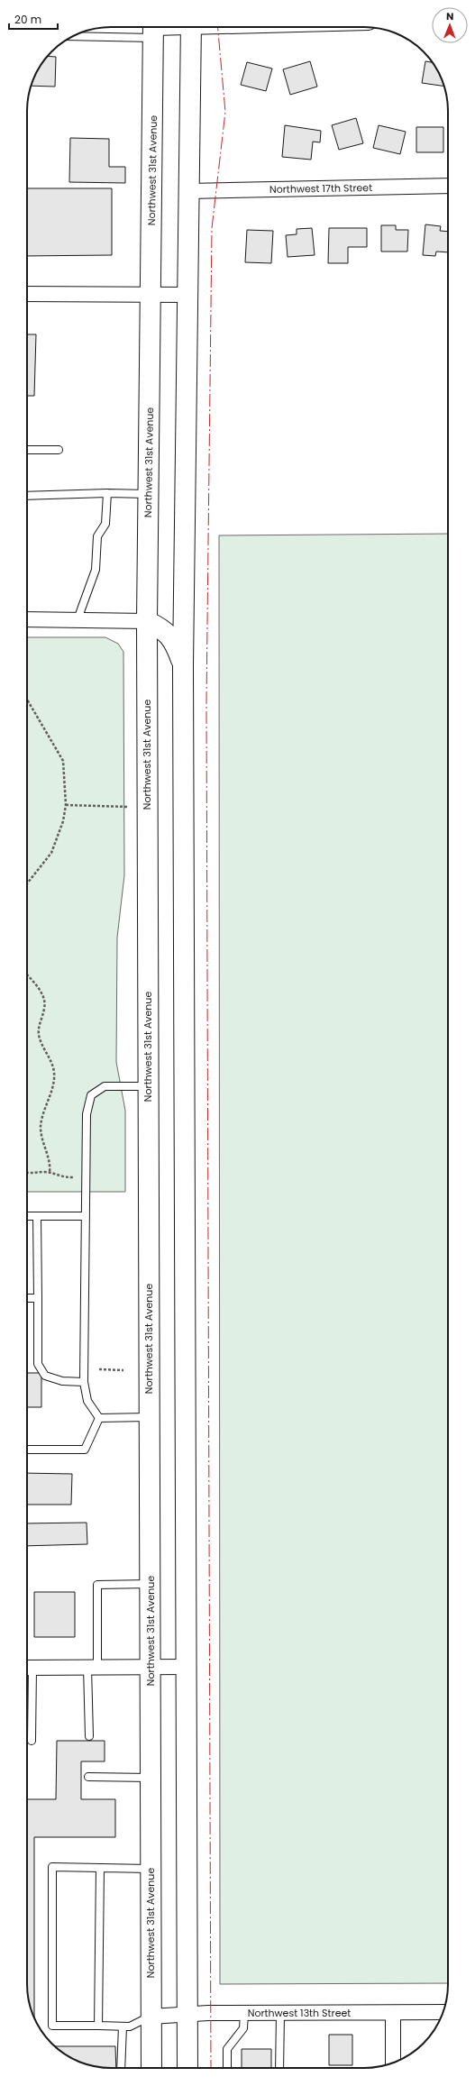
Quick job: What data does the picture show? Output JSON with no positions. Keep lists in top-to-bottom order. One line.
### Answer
{"streets":{"main road":["Northwest 31st Avenue"],"street":["Northwest 17th Street","Northwest 13th Street"]},"crossings":[["Northwest 31st Avenue","Northwest 13th Street"]],"scale_bar":"20 m","north":"top"}
